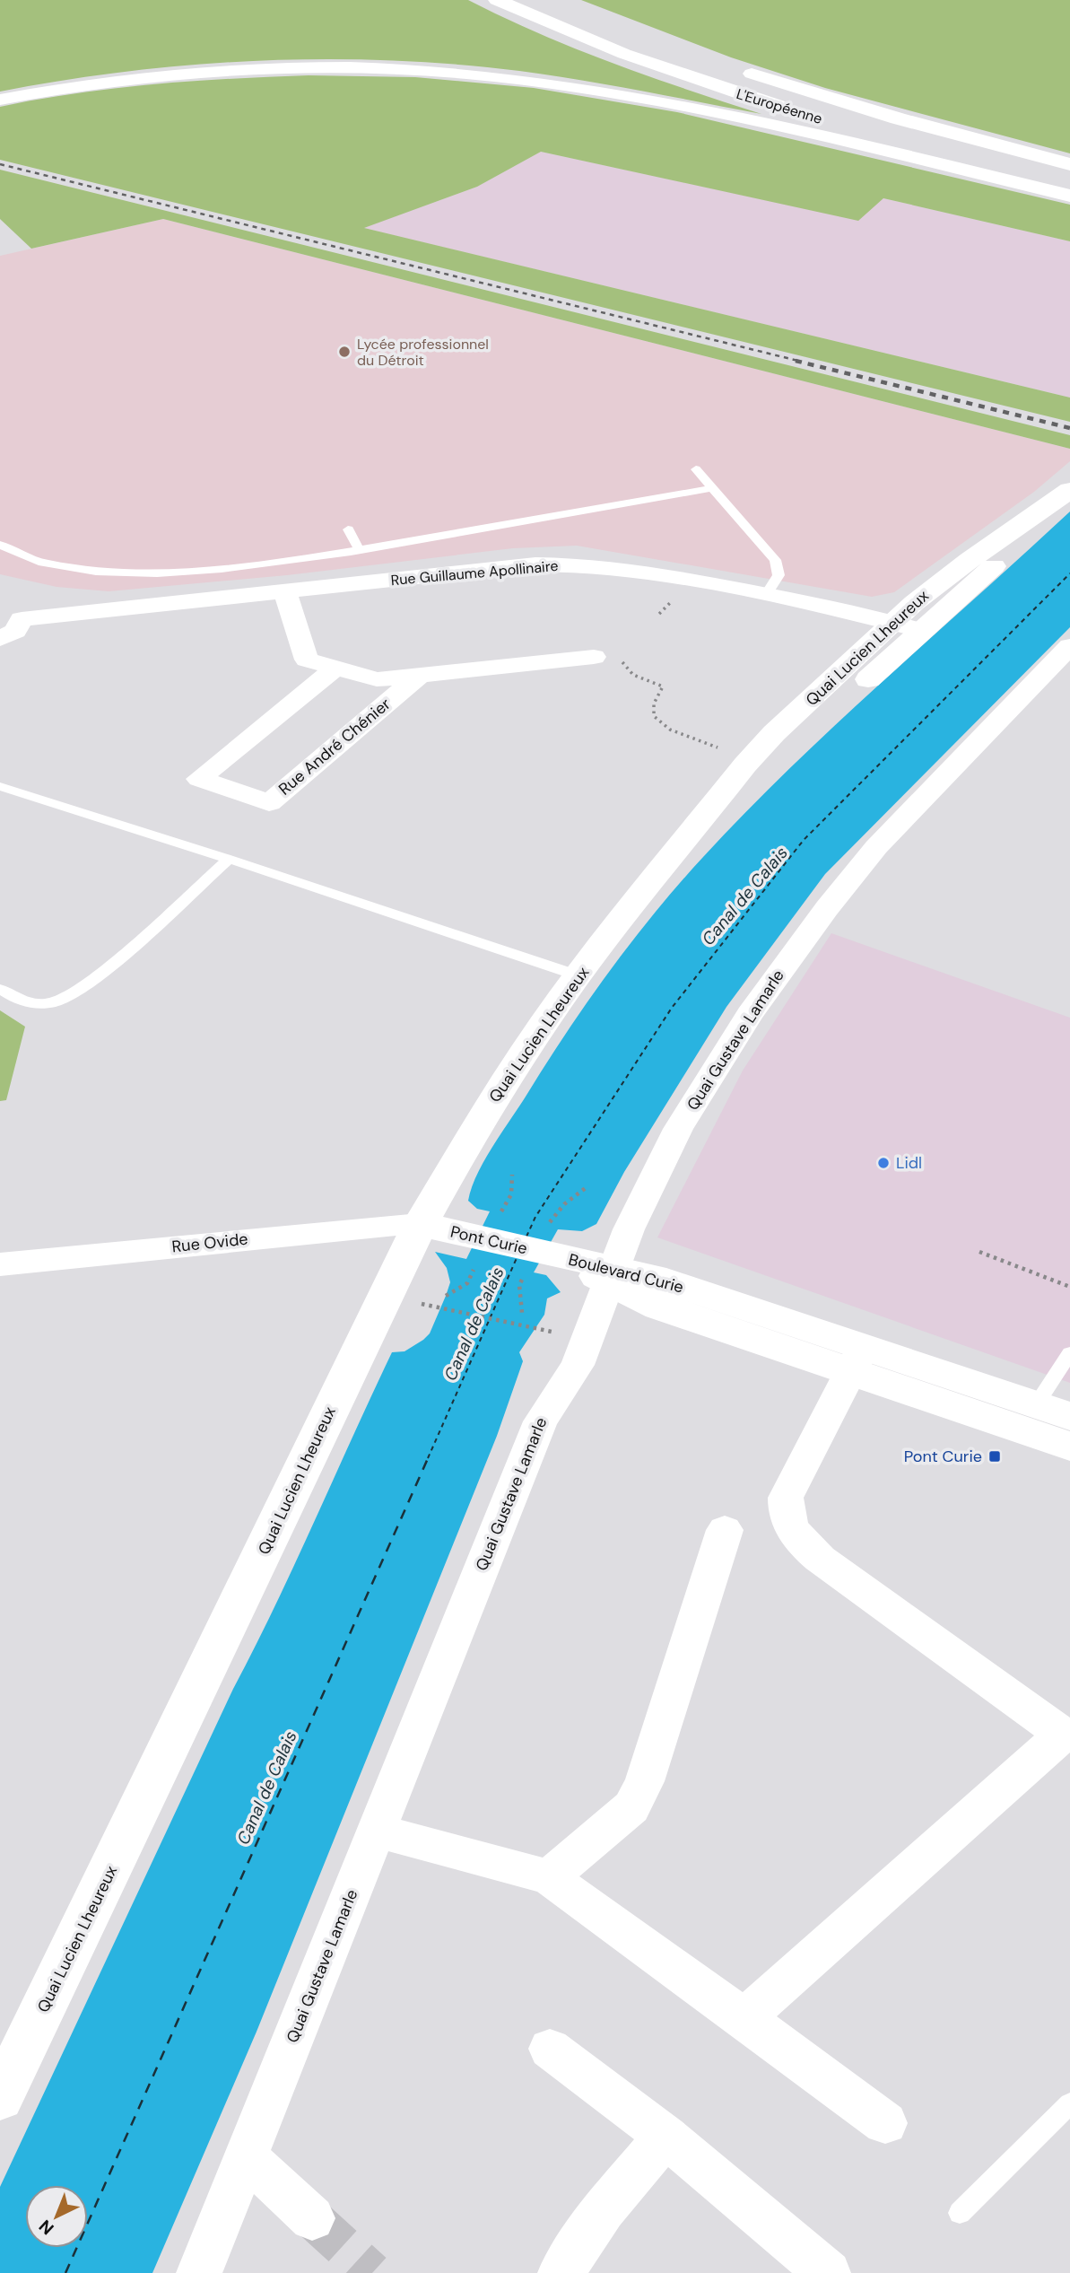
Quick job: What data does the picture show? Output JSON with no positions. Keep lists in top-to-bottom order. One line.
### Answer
{"streets":{"main road":["L'Européenne","Quai Lucien Lheureux","Pont Curie","Boulevard Curie"],"street":["Rue Guillaume Apollinaire","Rue André Chénier","Quai Gustave Lamarle","Rue Ovide"]},"crossings":[["Rue Guillaume Apollinaire","Quai Lucien Lheureux"],["Rue Guillaume Apollinaire","Rue André Chénier"],["Quai Lucien Lheureux","Pont Curie"],["Quai Lucien Lheureux","Rue Ovide"],["Quai Gustave Lamarle","Boulevard Curie"],["Pont Curie","Rue Ovide"],["Pont Curie","Boulevard Curie"]],"water":["Canal de Calais"],"places":{"other":["Lycée professionnel du Détroit","Lidl"],"transit":["Pont Curie"]},"north":"bottom left"}
